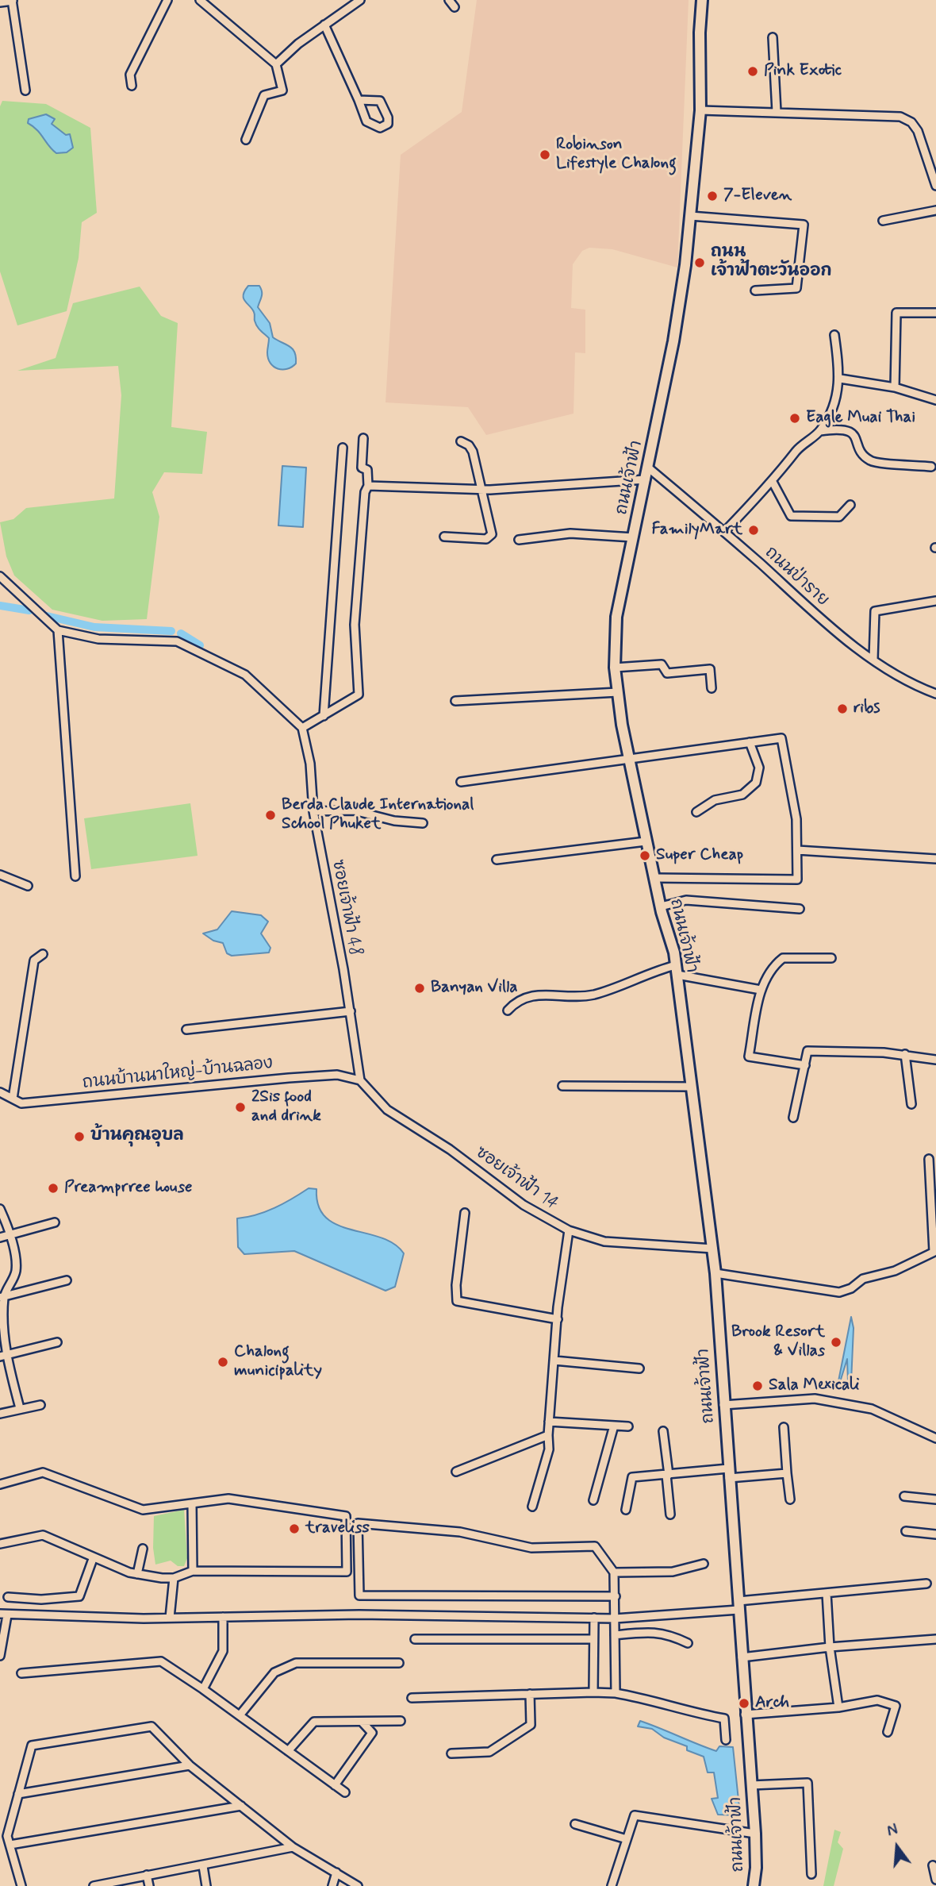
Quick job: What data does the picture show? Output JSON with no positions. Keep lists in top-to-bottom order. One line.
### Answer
{"streets":{"main road":["ถนนเจ้าฟ้า"],"street":["ถนนป่าราย","ซอยเจ้าฟ้า 48","ถนนบ้านนาใหญ่-บ้านฉลอง","ซอยเจ้าฟ้า 14"]},"crossings":[["ถนนเจ้าฟ้า","ถนนป่าราย"],["ถนนเจ้าฟ้า","ซอยเจ้าฟ้า 14"],["ซอยเจ้าฟ้า 48","ถนนบ้านนาใหญ่-บ้านฉลอง"],["ซอยเจ้าฟ้า 48","ซอยเจ้าฟ้า 14"],["ถนนบ้านนาใหญ่-บ้านฉลอง","ซอยเจ้าฟ้า 14"]],"places":["Pink Exotic","Robinson Lifestyle Chalong","7-Eleven","ถนน เจ้าฟ้าตะวันออก","Eagle Muai Thai","FamilyMart","ribs","Berda Claude International School Phuket","Super Cheap","Banyan Villa","2Sis food and drink","บ้านคุณอุบล","Preamprree house","Brook Resort & Villas","Chalong municipality","Sala Mexicali","traveliss","Arch"],"north":"top"}
